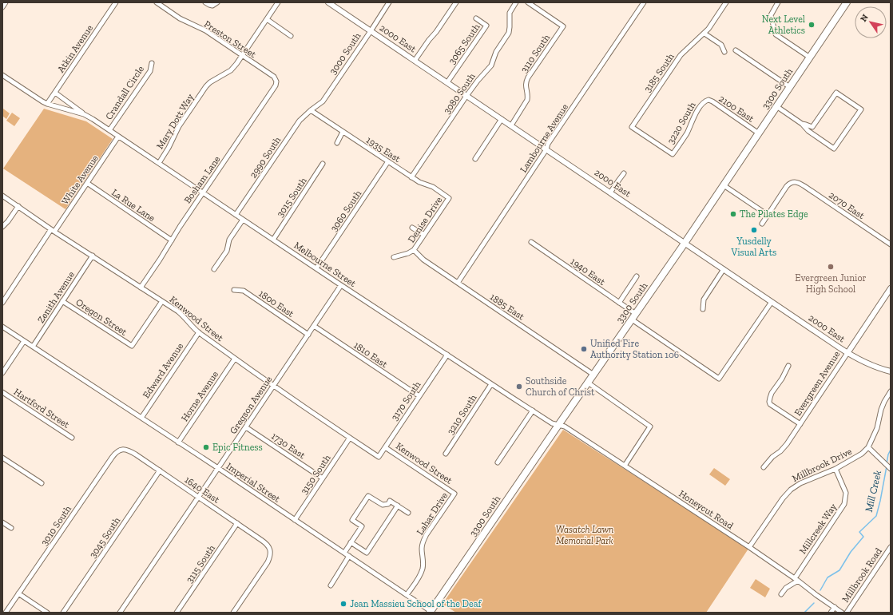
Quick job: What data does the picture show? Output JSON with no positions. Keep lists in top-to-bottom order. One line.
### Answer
{"streets":{"main road":["3300 South"],"street":["2000 East","Preston Street","3065 South","Atkin Avenue","3000 South","3110 South","3185 South","Crandall Circle","3080 South","2100 East","Mary Dott Way","3220 South","Lambourne Avenue","1935 East","2990 South","White Avenue","Bosham Lane","3015 South","La Rue Lane","2070 East","3060 South","Denise Drive","Melbourne Street","1940 East","Zenith Avenue","1800 East","1885 East","Oregon Street","Kenwood Street","1810 East","Edward Avenue","Evergreen Avenue","Horne Avenue","3170 South","Gregson Avenue","Hartford Street","3210 South","1730 East","Millbrook Drive","3150 South","Imperial Street","1640 East","Honeycut Road","Lahar Drive","3010 South","Millcreek Way","3045 South","3115 South","Millbrook Road"]},"crossings":[["2000 East","3065 South"],["2000 East","3000 South"],["2000 East","3110 South"],["2000 East","3300 South"],["2000 East","3080 South"],["2000 East","Lambourne Avenue"],["2000 East","1940 East"],["2000 East","Evergreen Avenue"],["Preston Street","Mary Dott Way"],["Preston Street","Bosham Lane"],["Atkin Avenue","Melbourne Street"],["3000 South","1935 East"],["3000 South","2990 South"],["3185 South","3220 South"],["3300 South","2100 East"],["3300 South","Melbourne Street"],["3300 South","1940 East"],["3300 South","1885 East"],["3300 South","Imperial Street"],["3300 South","Honeycut Road"],["Crandall Circle","Melbourne Street"],["3080 South","1935 East"],["2100 East","3220 South"],["Mary Dott Way","Melbourne Street"],["Lambourne Avenue","1885 East"],["1935 East","2990 South"],["1935 East","3060 South"],["1935 East","Denise Drive"],["2990 South","Melbourne Street"],["White Avenue","La Rue Lane"],["White Avenue","Melbourne Street"],["White Avenue","Kenwood Street"],["Bosham Lane","La Rue Lane"],["Bosham Lane","Melbourne Street"],["Bosham Lane","Kenwood Street"],["3015 South","Melbourne Street"],["3060 South","Melbourne Street"],["Denise Drive","1885 East"],["Melbourne Street","3170 South"],["Melbourne Street","Gregson Avenue"],["Melbourne Street","3210 South"],["Melbourne Street","Honeycut Road"],["Zenith Avenue","Oregon Street"],["Zenith Avenue","Kenwood Street"],["Zenith Avenue","Imperial Street"],["1800 East","Gregson Avenue"],["Oregon Street","Kenwood Street"],["Kenwood Street","Edward Avenue"],["Kenwood Street","Horne Avenue"],["Kenwood Street","3170 South"],["Kenwood Street","Gregson Avenue"],["Kenwood Street","3150 South"],["Kenwood Street","Lahar Drive"],["1810 East","3170 South"],["1810 East","Gregson Avenue"],["Edward Avenue","Imperial Street"],["Horne Avenue","Imperial Street"],["Gregson Avenue","1730 East"],["Gregson Avenue","Imperial Street"],["Gregson Avenue","1640 East"],["1730 East","3150 South"],["Millbrook Drive","Honeycut Road"],["Millbrook Drive","Millcreek Way"],["3150 South","Imperial Street"],["Imperial Street","Lahar Drive"],["1640 East","3010 South"],["1640 East","3045 South"],["1640 East","3115 South"],["Honeycut Road","Millcreek Way"]],"water":["Mill Creek"],"parks":["Wasatch Lawn Memorial Park"],"places":["Next Level Athletics","The Pilates Edge","Yusdelly Visual Arts","Evergreen Junior High School","Unified Fire Authority Station 106","Southside Church of Christ","Epic Fitness","Jean Massieu School of the Deaf"],"north":"top left"}
